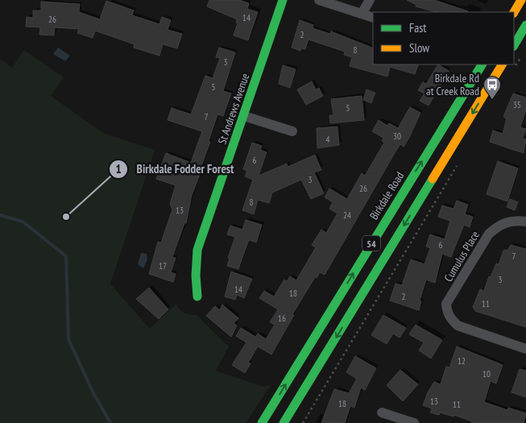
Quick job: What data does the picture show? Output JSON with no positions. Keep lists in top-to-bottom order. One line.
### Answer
{"streets":{"main road":["St Andrews Avenue","Birkdale Road","54"],"street":["Cumulus Place"]},"places":{"bus stop":["Birkdale Rd at Creek Road"],"other":["Birkdale Fodder Forest"]},"house_numbers":["14","26","2","8","3","5","35","5","7","30","4","6","3","26","8","13","24","6","7","17","3","14","18","2","11","16","12","10","13","18","11"],"legend":["Fast","Slow"]}
